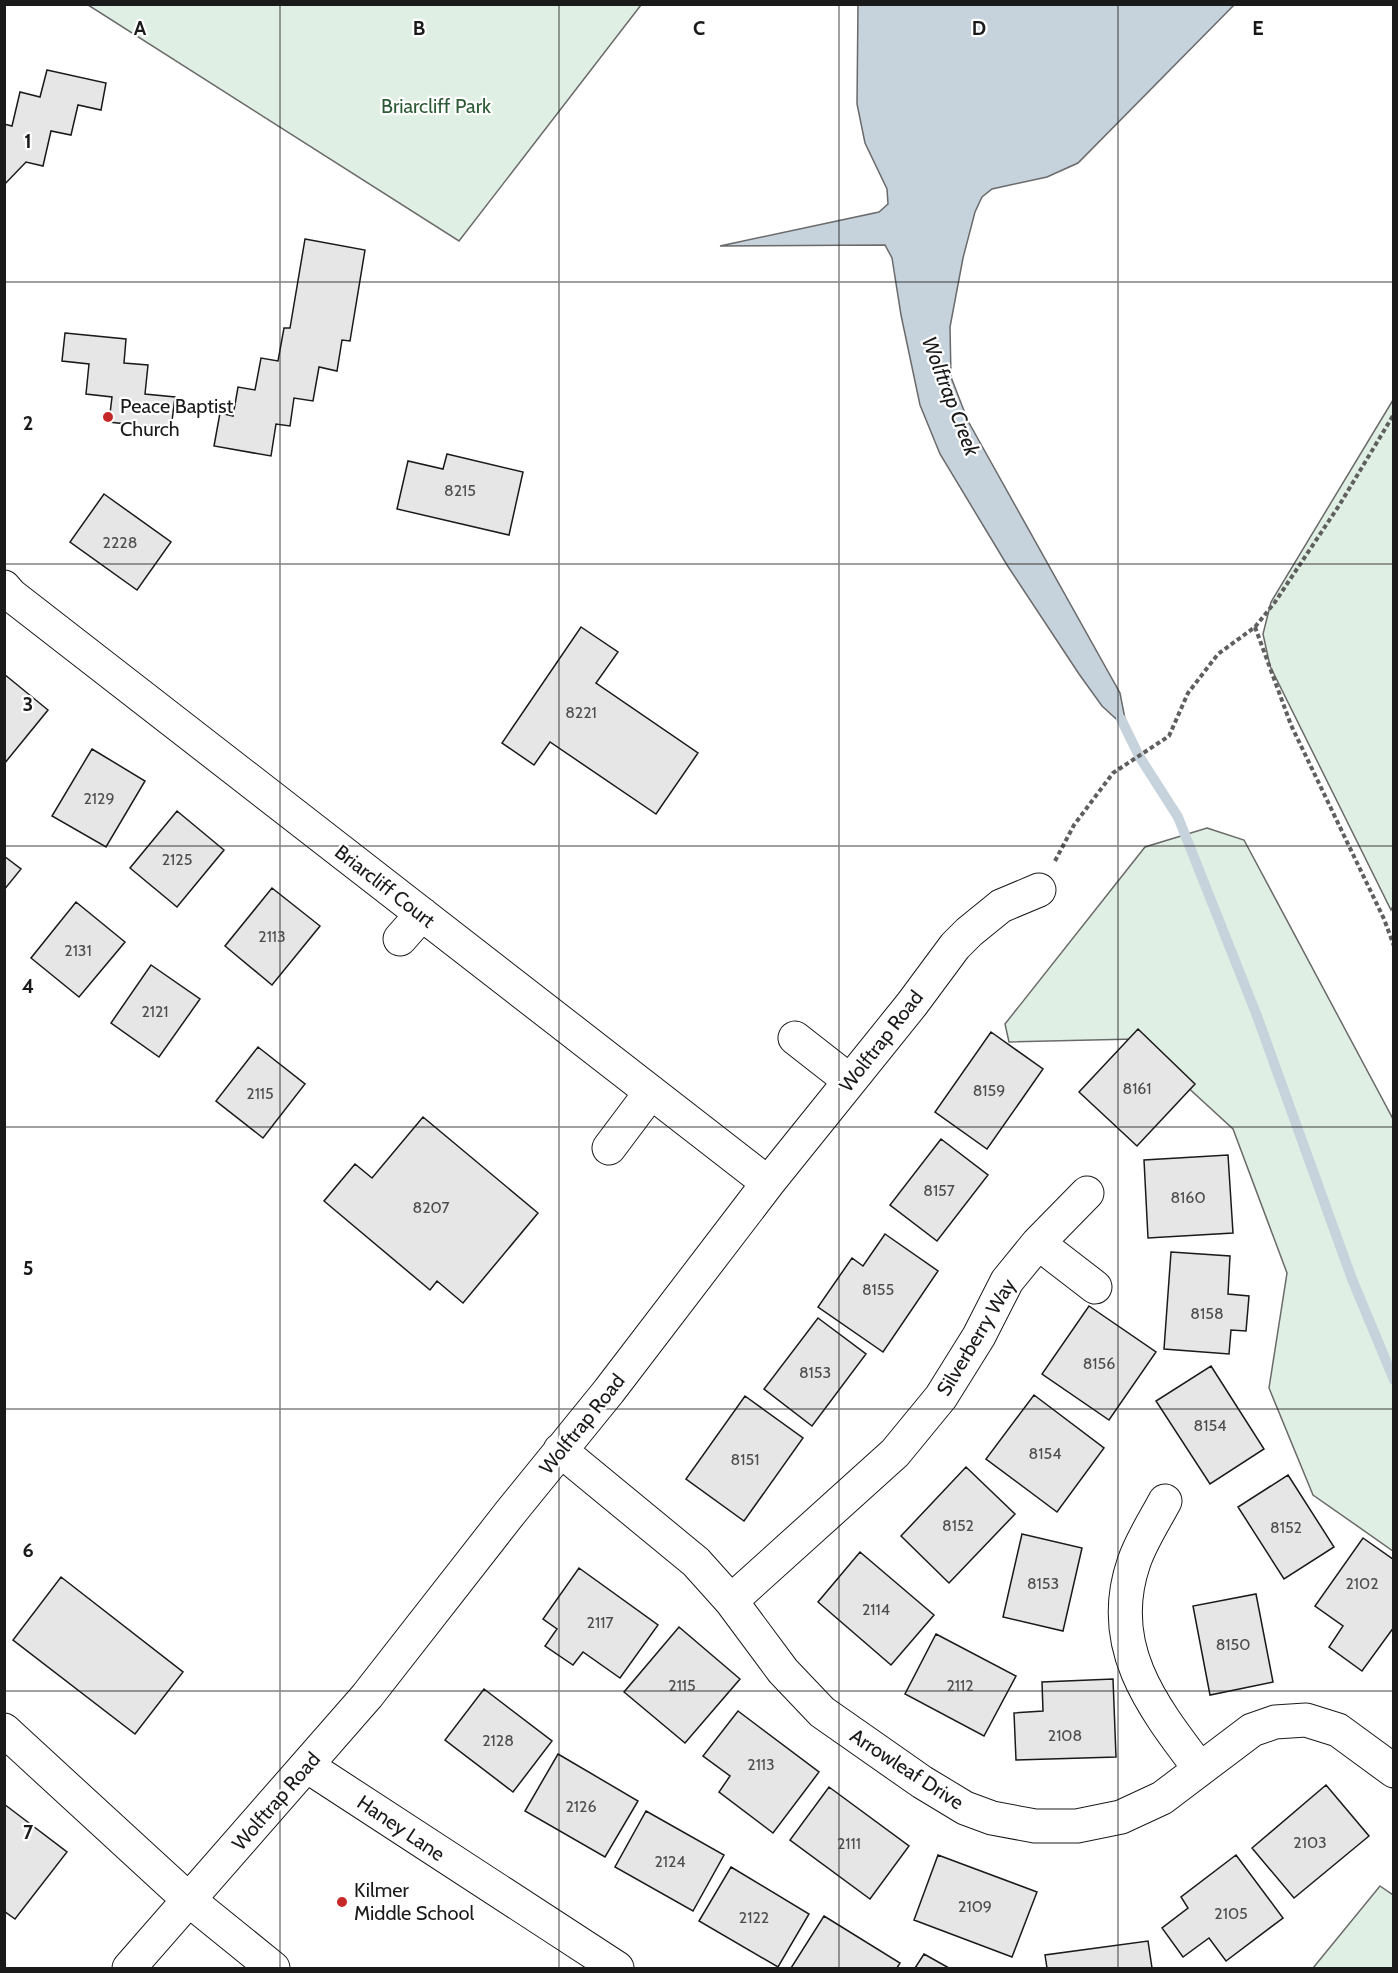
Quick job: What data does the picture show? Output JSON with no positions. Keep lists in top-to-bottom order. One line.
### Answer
{"streets":{"street":["Briarcliff Court","Wolftrap Road","Silverberry Way","Arrowleaf Drive","Haney Lane"]},"crossings":[["Briarcliff Court","Wolftrap Road"],["Wolftrap Road","Arrowleaf Drive"],["Wolftrap Road","Haney Lane"],["Silverberry Way","Arrowleaf Drive"]],"water":["Wolftrap Creek"],"parks":["Briarcliff Park"],"places":["Peace Baptist Church","Kilmer Middle School"],"house_numbers":["8215","2228","8221","2129","2125","2113","2131","2121","8161","8159","2115","8157","8160","8207","8155","8158","8156","8153","8154","8154","8151","8152","8152","8153","2102","2114","2117","8150","2115","2112","2108","2128","2113","2126","2103","2111","2124","2109","2105","2122"],"grid":{"columns":["A","B","C","D","E"],"rows":["1","2","3","4","5","6","7"]}}
